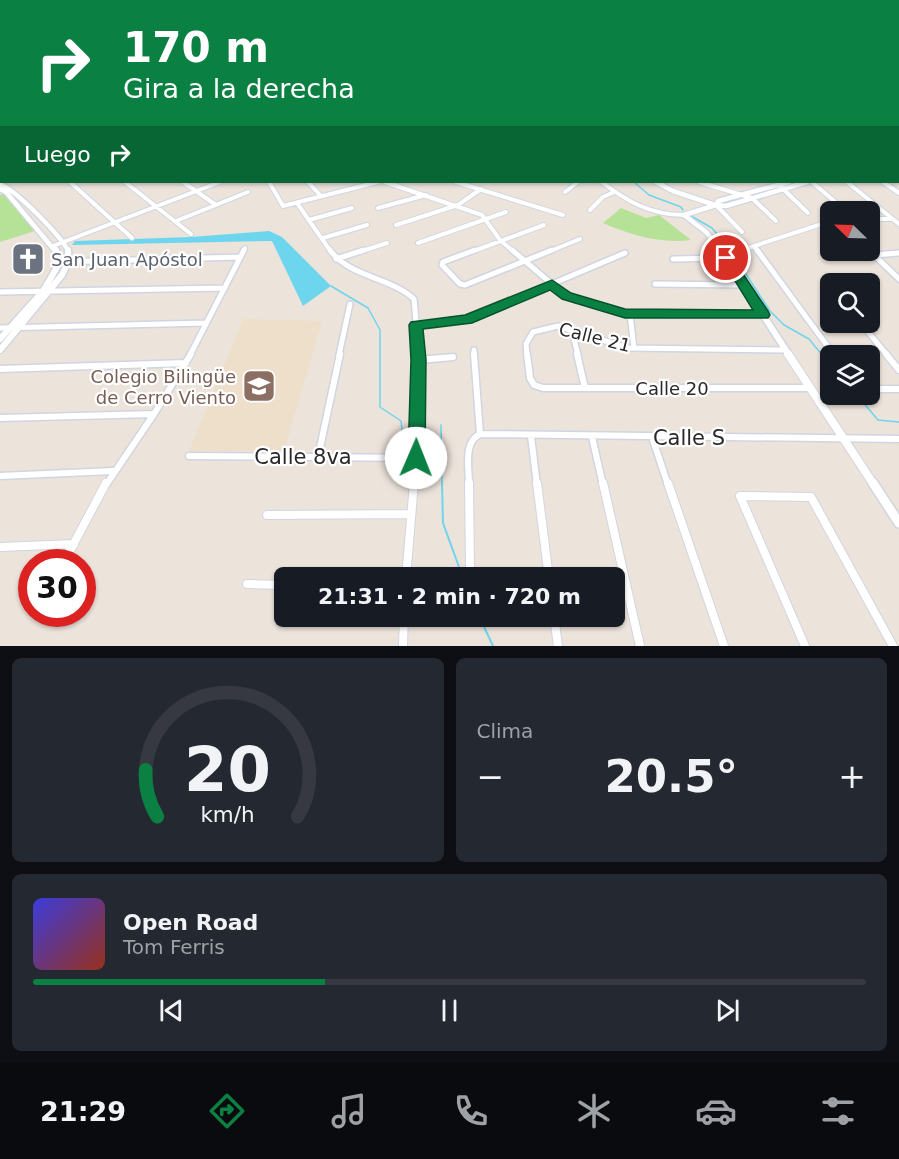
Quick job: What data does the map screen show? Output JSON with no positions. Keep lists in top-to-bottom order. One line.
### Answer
{"streets":{"street":["Calle 21","Calle 20","Calle S","Calle 8va"]},"crossings":[["Calle 21","Calle 20"]],"places":{"church":["San Juan Apóstol"],"school or university":["Colegio Bilingüe de Cerro Viento"]},"north":"top left","page":{"turn":["170 m","Gira a la derecha"],"then":"Luego","limit":"30","trip":"21:31 · 2 min · 720 m","tile":"Clima","heat":["−","20.5°","+"],"song":["Open Road","Tom Ferris"],"tabs":"21:29","gauge":["20","km/h"]}}
